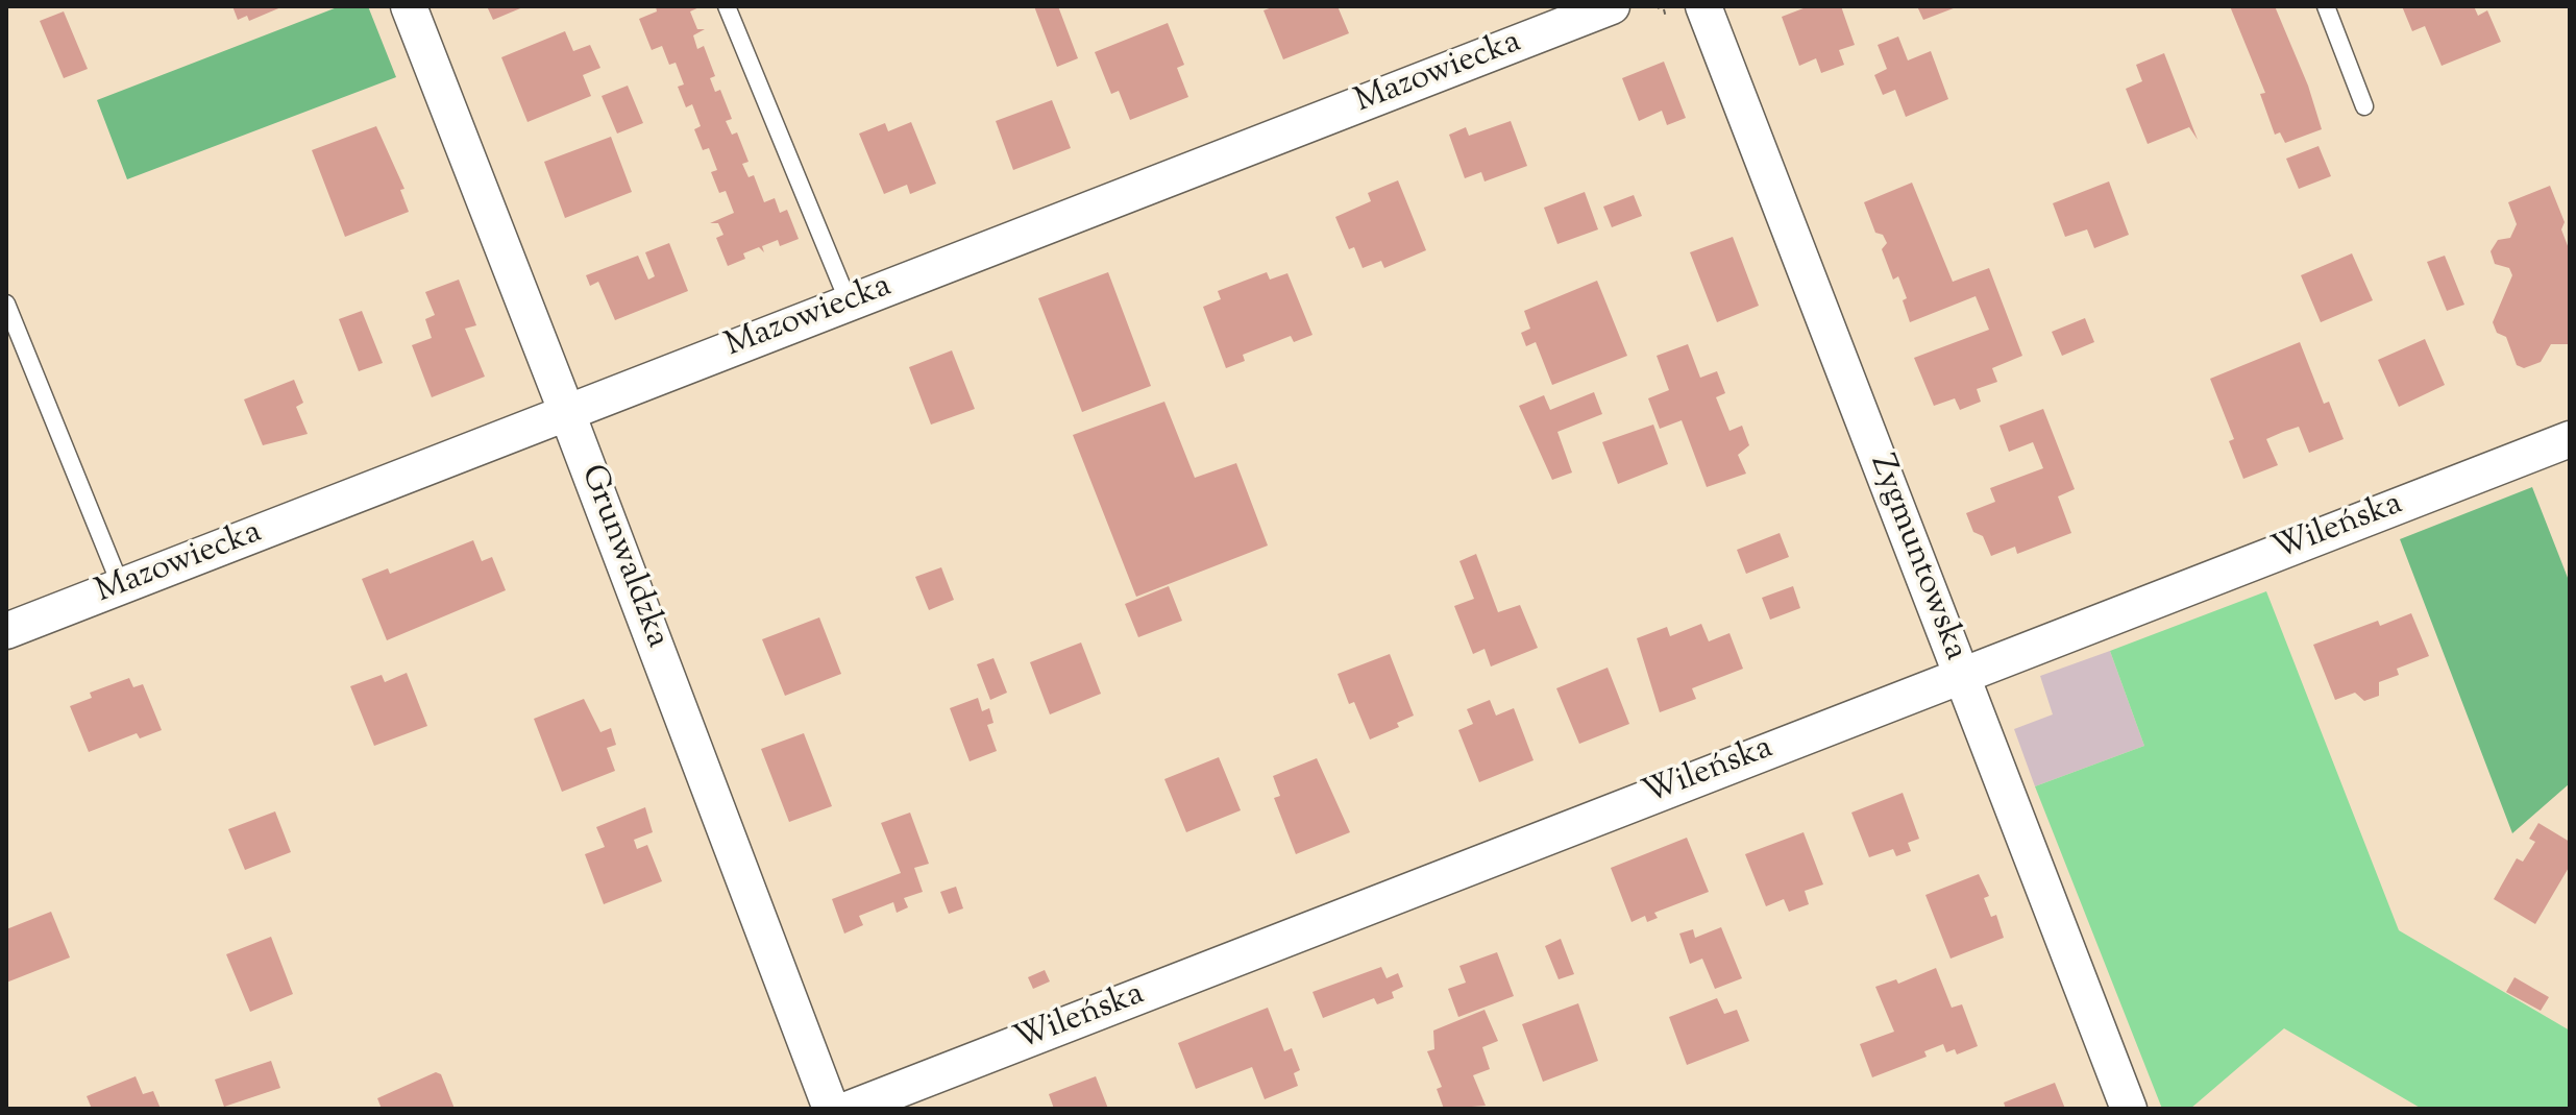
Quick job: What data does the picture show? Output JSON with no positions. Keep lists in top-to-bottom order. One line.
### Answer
{"streets":{"street":["Mazowiecka","Wileńska","Grunwaldzka","Zygmuntowska"]},"crossings":[["Mazowiecka","Grunwaldzka"],["Wileńska","Zygmuntowska"]]}
